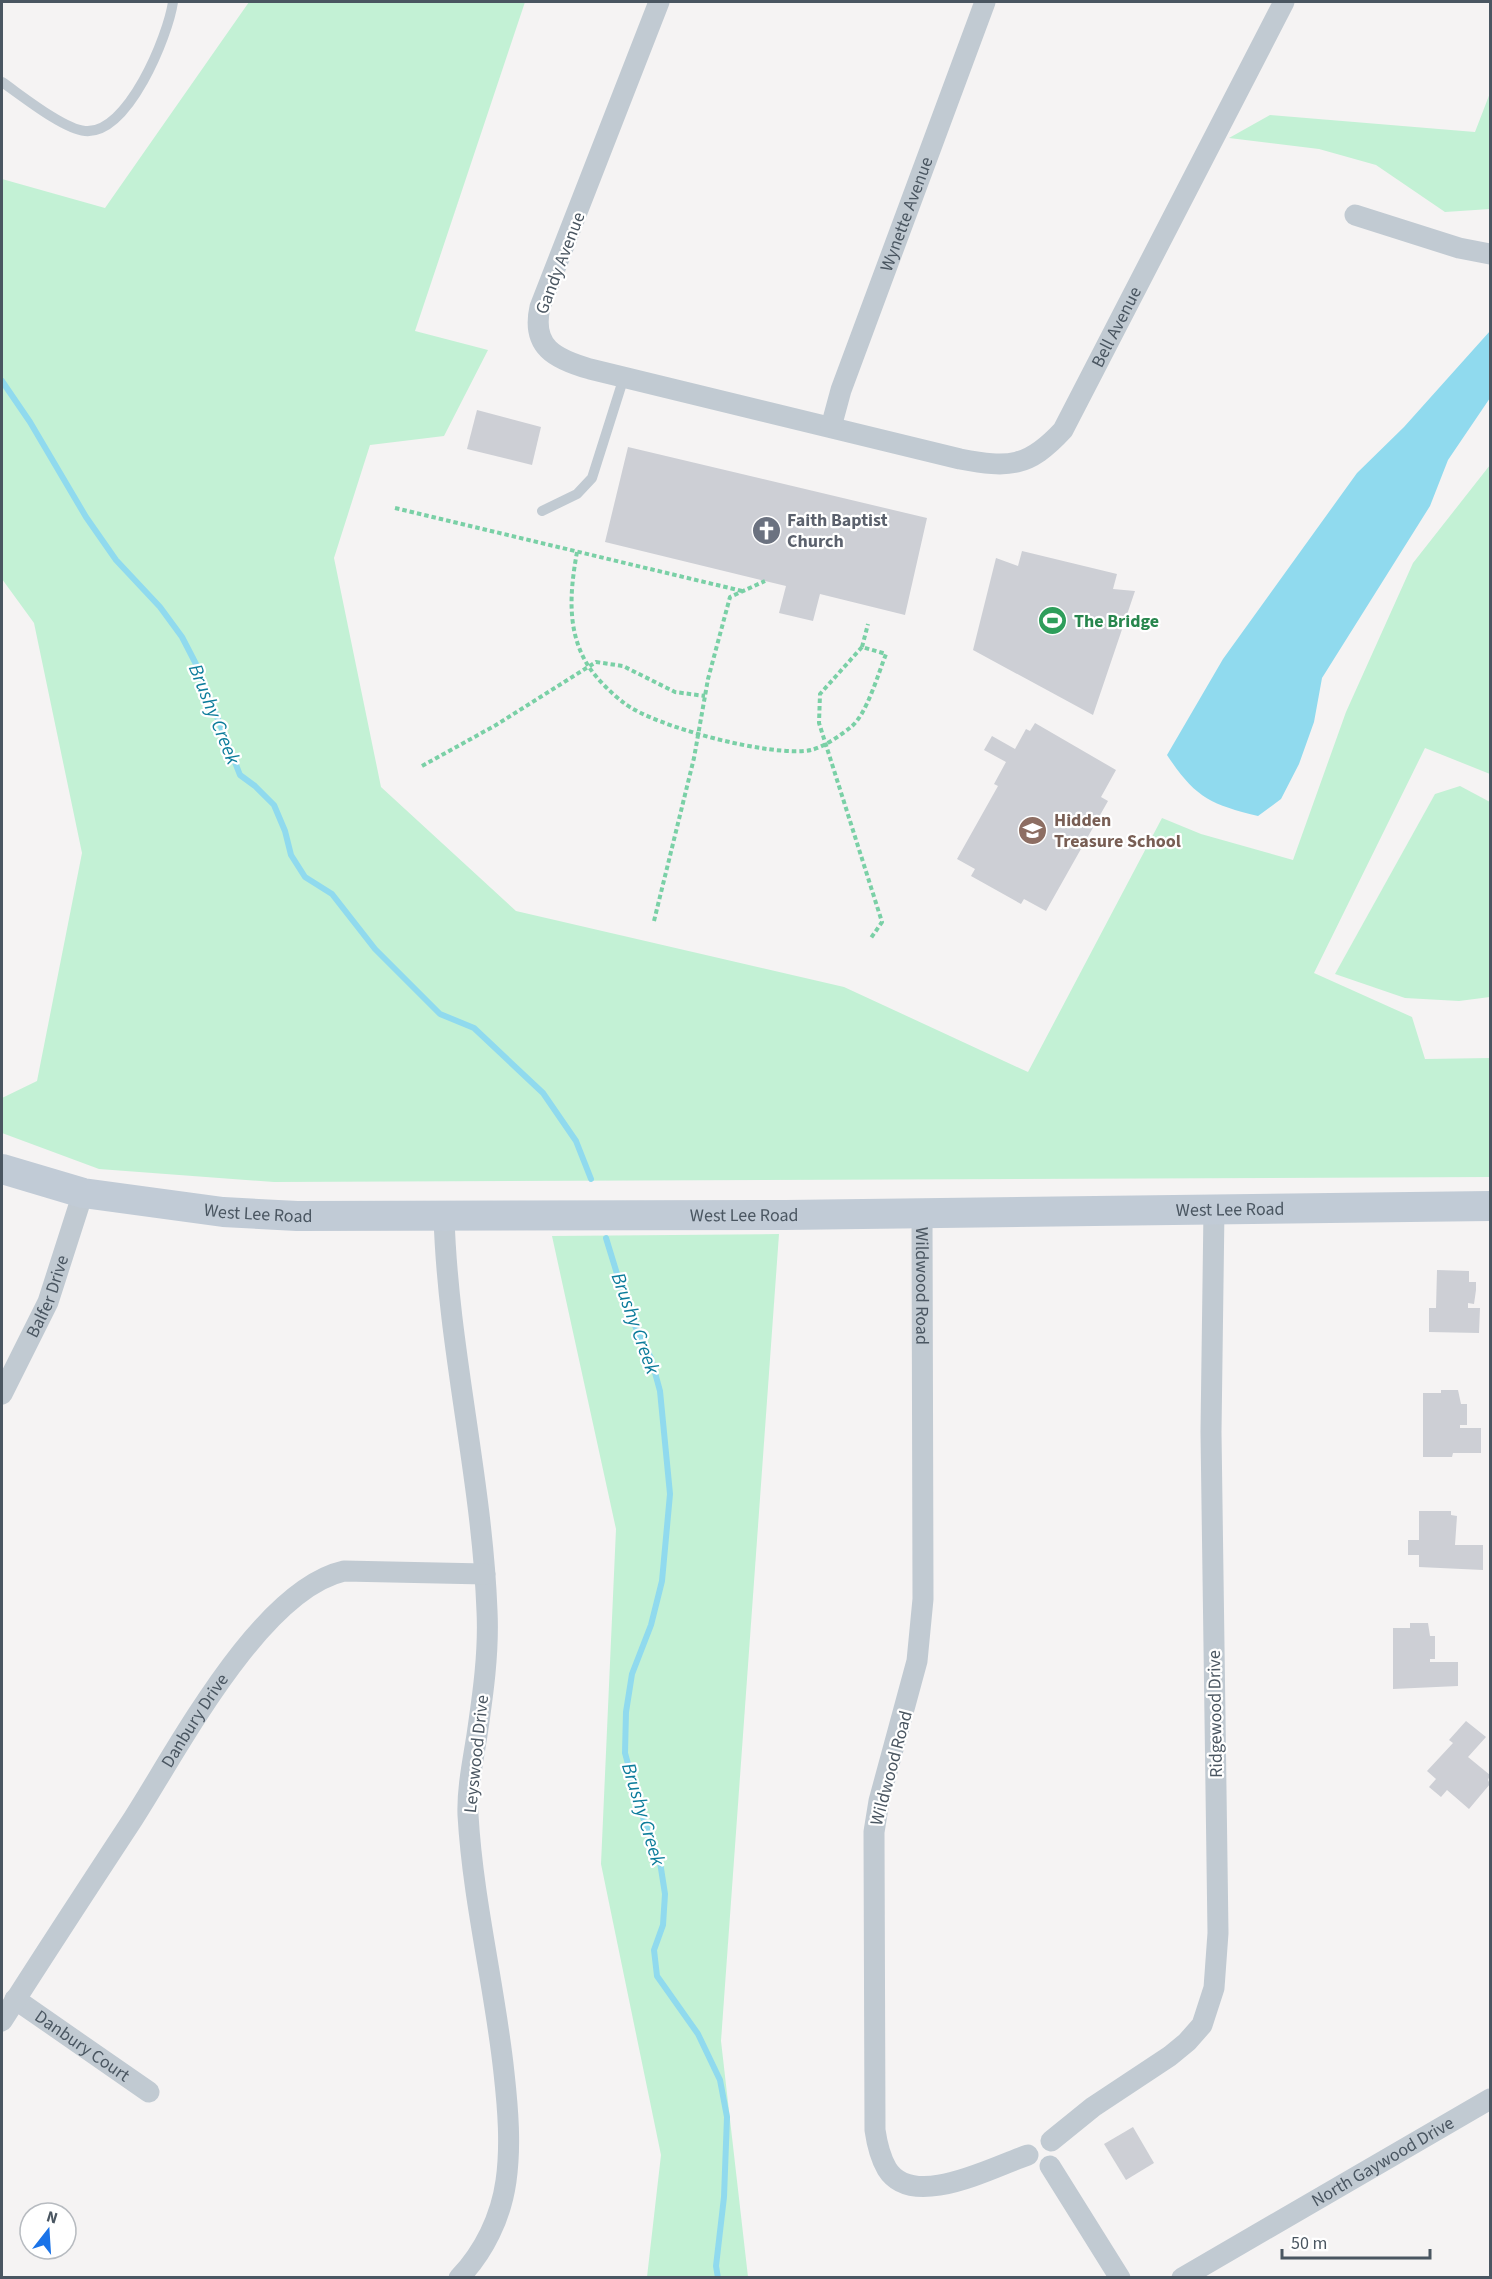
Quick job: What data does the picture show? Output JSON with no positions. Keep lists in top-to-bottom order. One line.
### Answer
{"streets":{"street":["Wynette Avenue","Gandy Avenue","Bell Avenue","West Lee Road","Wildwood Road","Balfer Drive","Ridgewood Drive","Danbury Drive","Leyswood Drive","Danbury Court","North Gaywood Drive"]},"crossings":[["Wynette Avenue","Gandy Avenue"],["Wynette Avenue","Bell Avenue"],["Gandy Avenue","Bell Avenue"],["West Lee Road","Wildwood Road"],["West Lee Road","Balfer Drive"],["West Lee Road","Ridgewood Drive"],["West Lee Road","Leyswood Drive"],["Wildwood Road","Ridgewood Drive"],["Danbury Drive","Leyswood Drive"],["Danbury Drive","Danbury Court"]],"water":["Brushy Creek"],"places":{"church":["Faith Baptist Church"],"sports":["The Bridge"],"school or university":["Hidden Treasure School"]},"scale_bar":"50 m","north":"top"}
